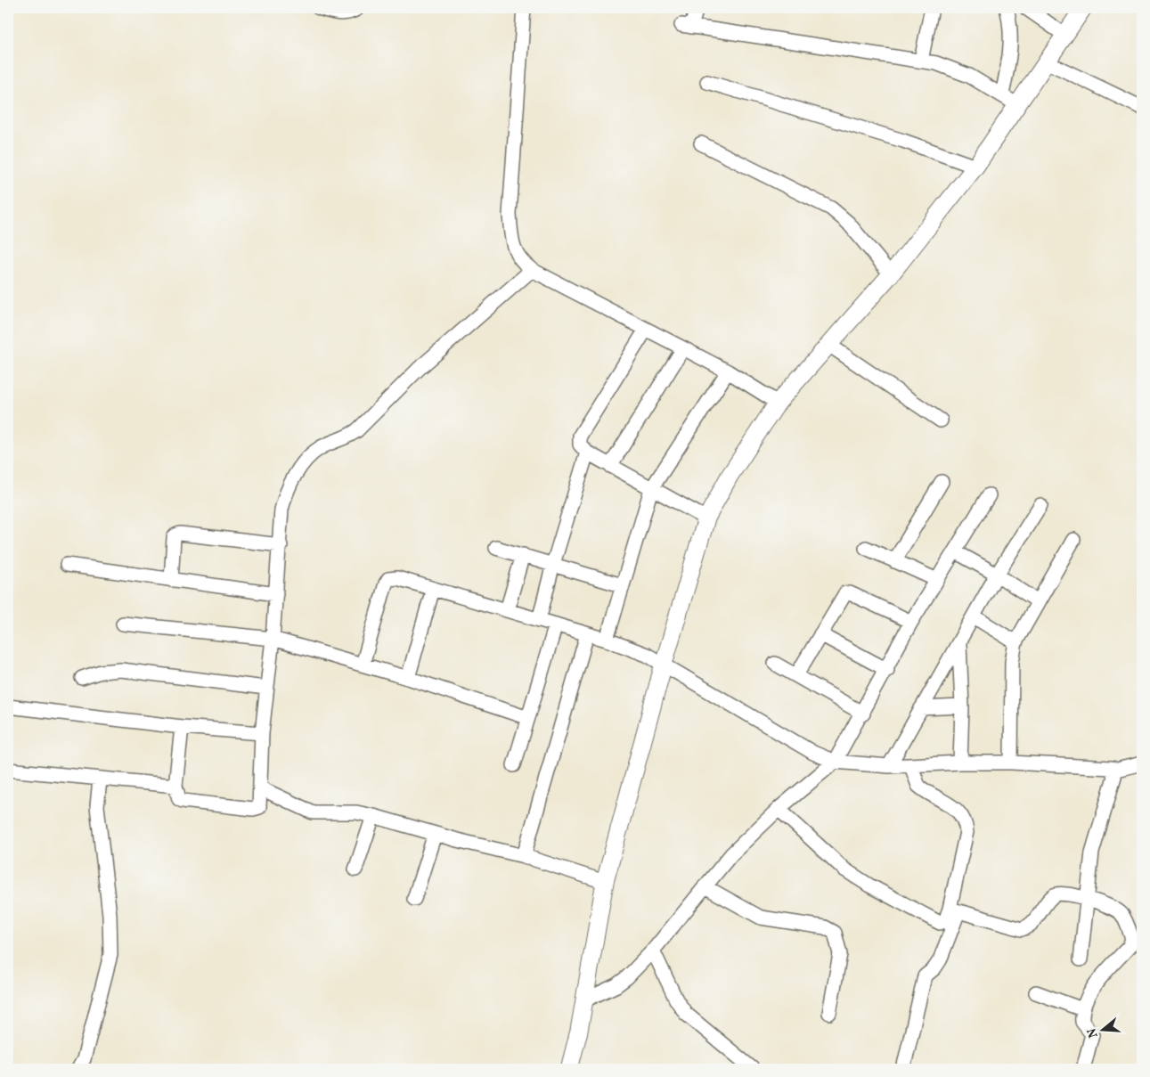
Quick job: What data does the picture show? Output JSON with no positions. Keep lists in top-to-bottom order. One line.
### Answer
{"north":"left"}
